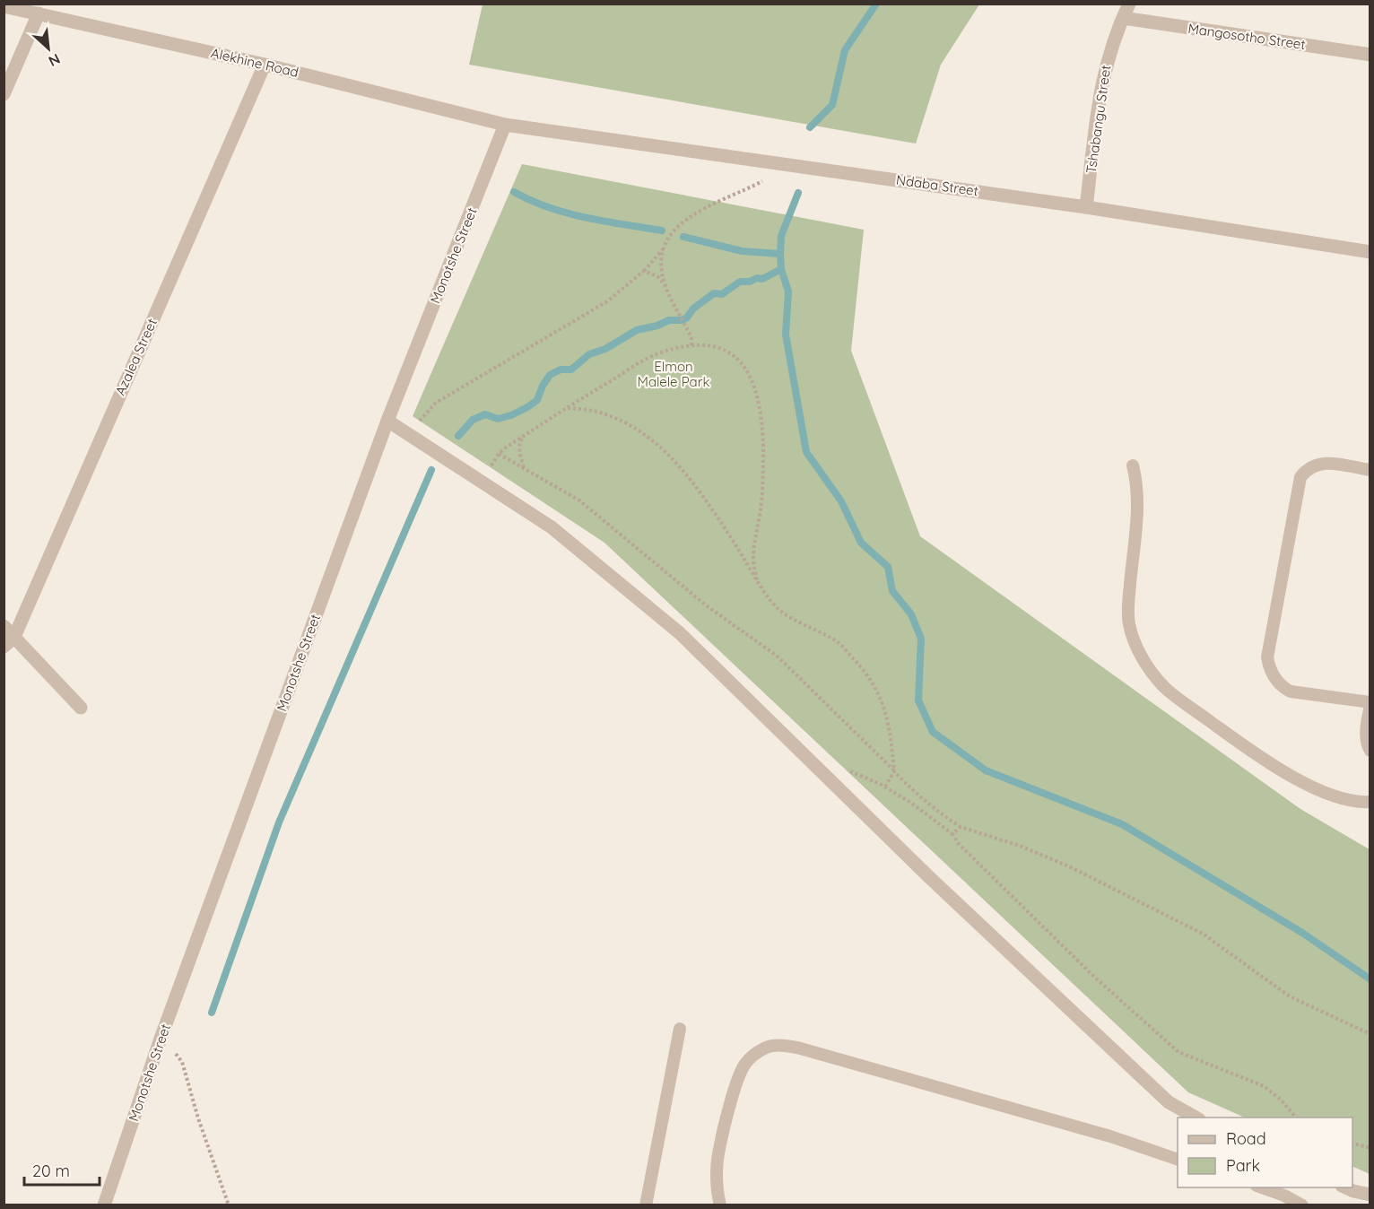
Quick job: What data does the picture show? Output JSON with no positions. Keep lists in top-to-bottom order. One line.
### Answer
{"streets":{"street":["Mangosotho Street","Alekhine Road","Tshabangu Street","Ndaba Street","Monotshe Street","Azalea Street"]},"crossings":[["Mangosotho Street","Tshabangu Street"],["Alekhine Road","Ndaba Street"],["Alekhine Road","Monotshe Street"],["Alekhine Road","Azalea Street"],["Tshabangu Street","Ndaba Street"],["Ndaba Street","Monotshe Street"]],"parks":["Elmon Malele Park"],"legend":["Road","Park"],"scale_bar":"20 m","north":"bottom right"}
